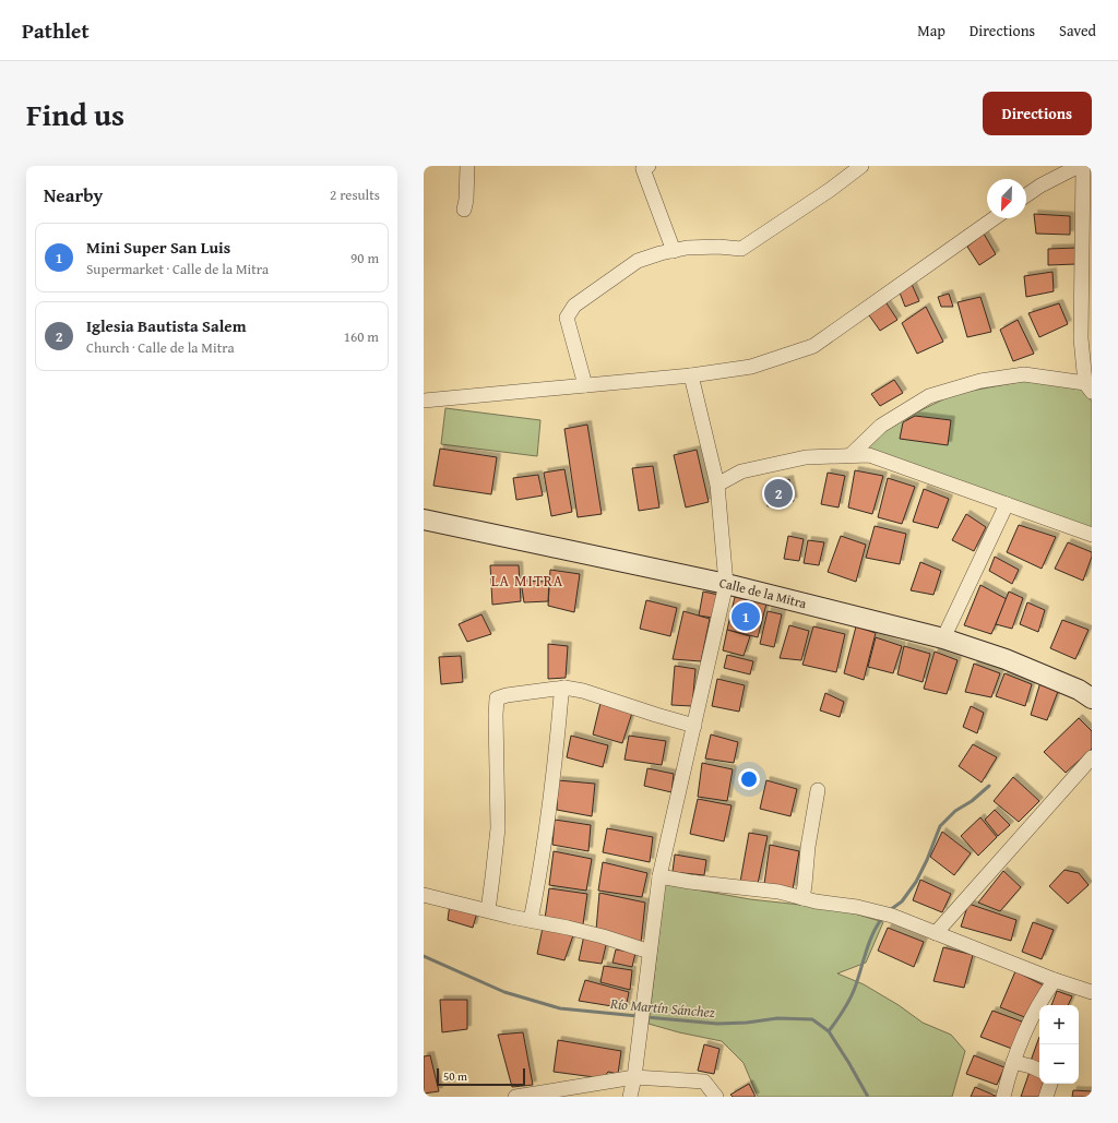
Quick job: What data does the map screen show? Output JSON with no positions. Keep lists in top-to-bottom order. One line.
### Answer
{"streets":{"street":["Calle de la Mitra"]},"districts":["LA MITRA"],"water":["Río Martín Sánchez"],"scale_bar":"50 m","north":"bottom left","page":{"header":"Pathlet","nav":["Map","Directions","Saved"],"title":"Find us","buttons":"Directions","heading":["Nearby","2 results"],"list":[{"mark":"1","name":"Mini Super San Luis","note":"Supermarket · Calle de la Mitra","value":"90 m"},{"mark":"2","name":"Iglesia Bautista Salem","note":"Church · Calle de la Mitra","value":"160 m"}],"pins":["2","1"],"map_buttons":["+","−"],"scale":"50 m"}}
